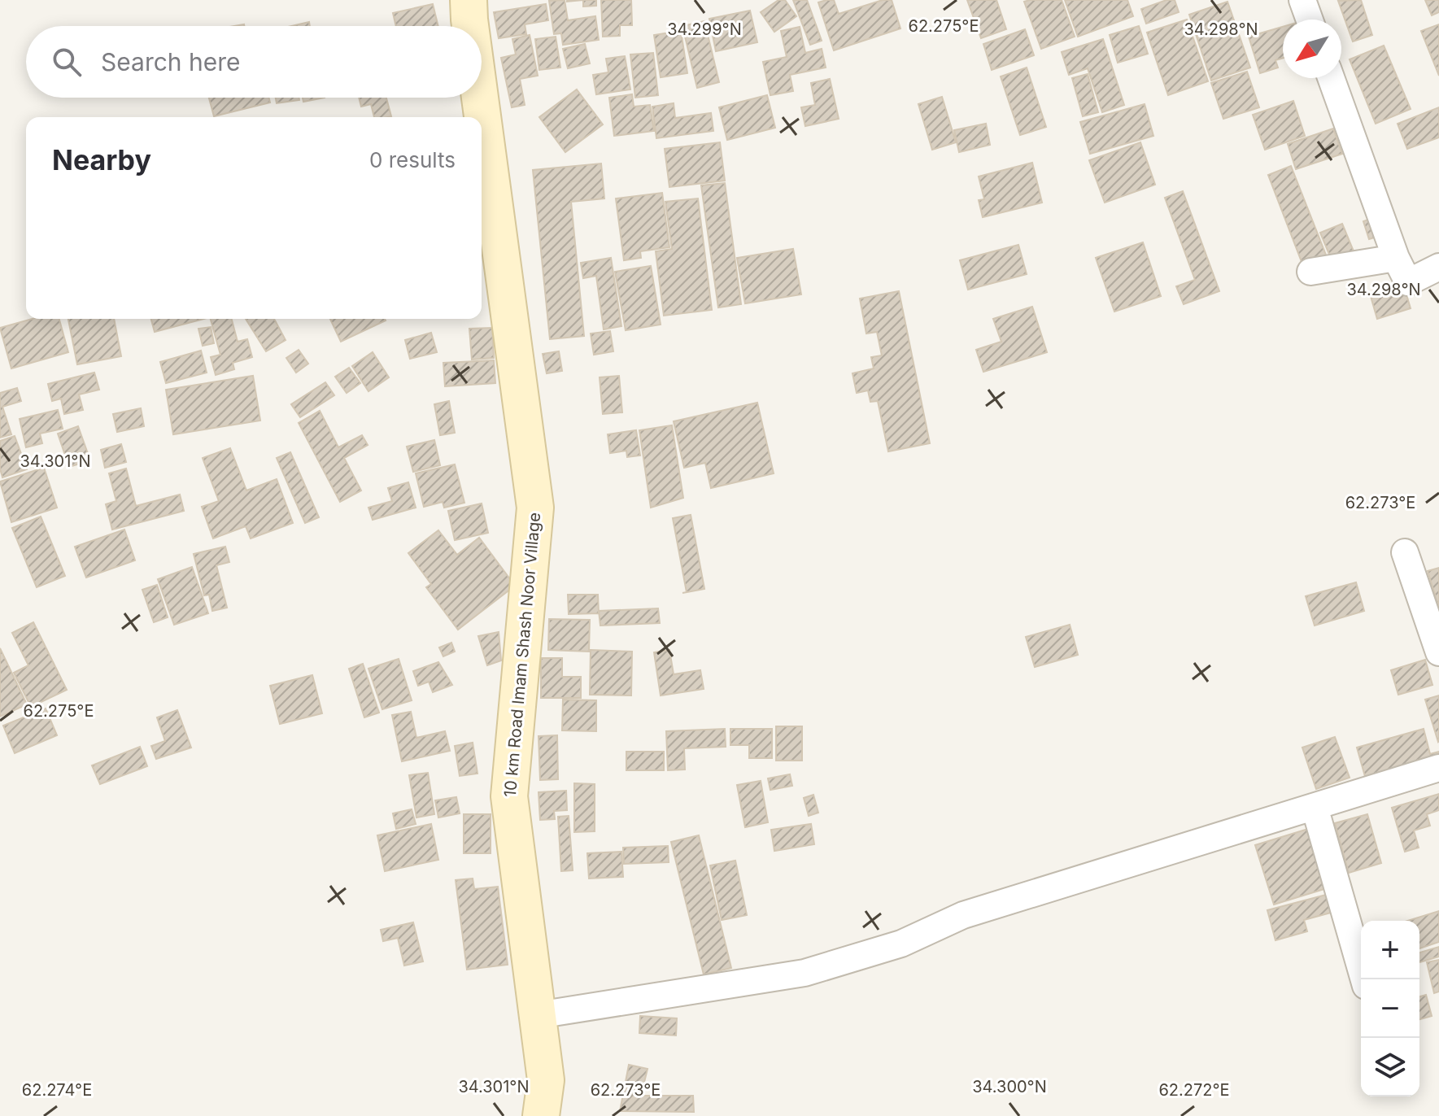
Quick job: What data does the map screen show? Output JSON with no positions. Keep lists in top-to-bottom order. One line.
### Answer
{"streets":{"street":["10 km Road Imam Shash Noor Village"]},"north":"bottom left","page":{"search":"Search here","heading":["Nearby","0 results"],"map_buttons":["+","−"]},"coordinates":["62.275°E","34.299°N","34.298°N","34.301°N","62.273°E","34.300°N","62.274°E","62.272°E"]}
